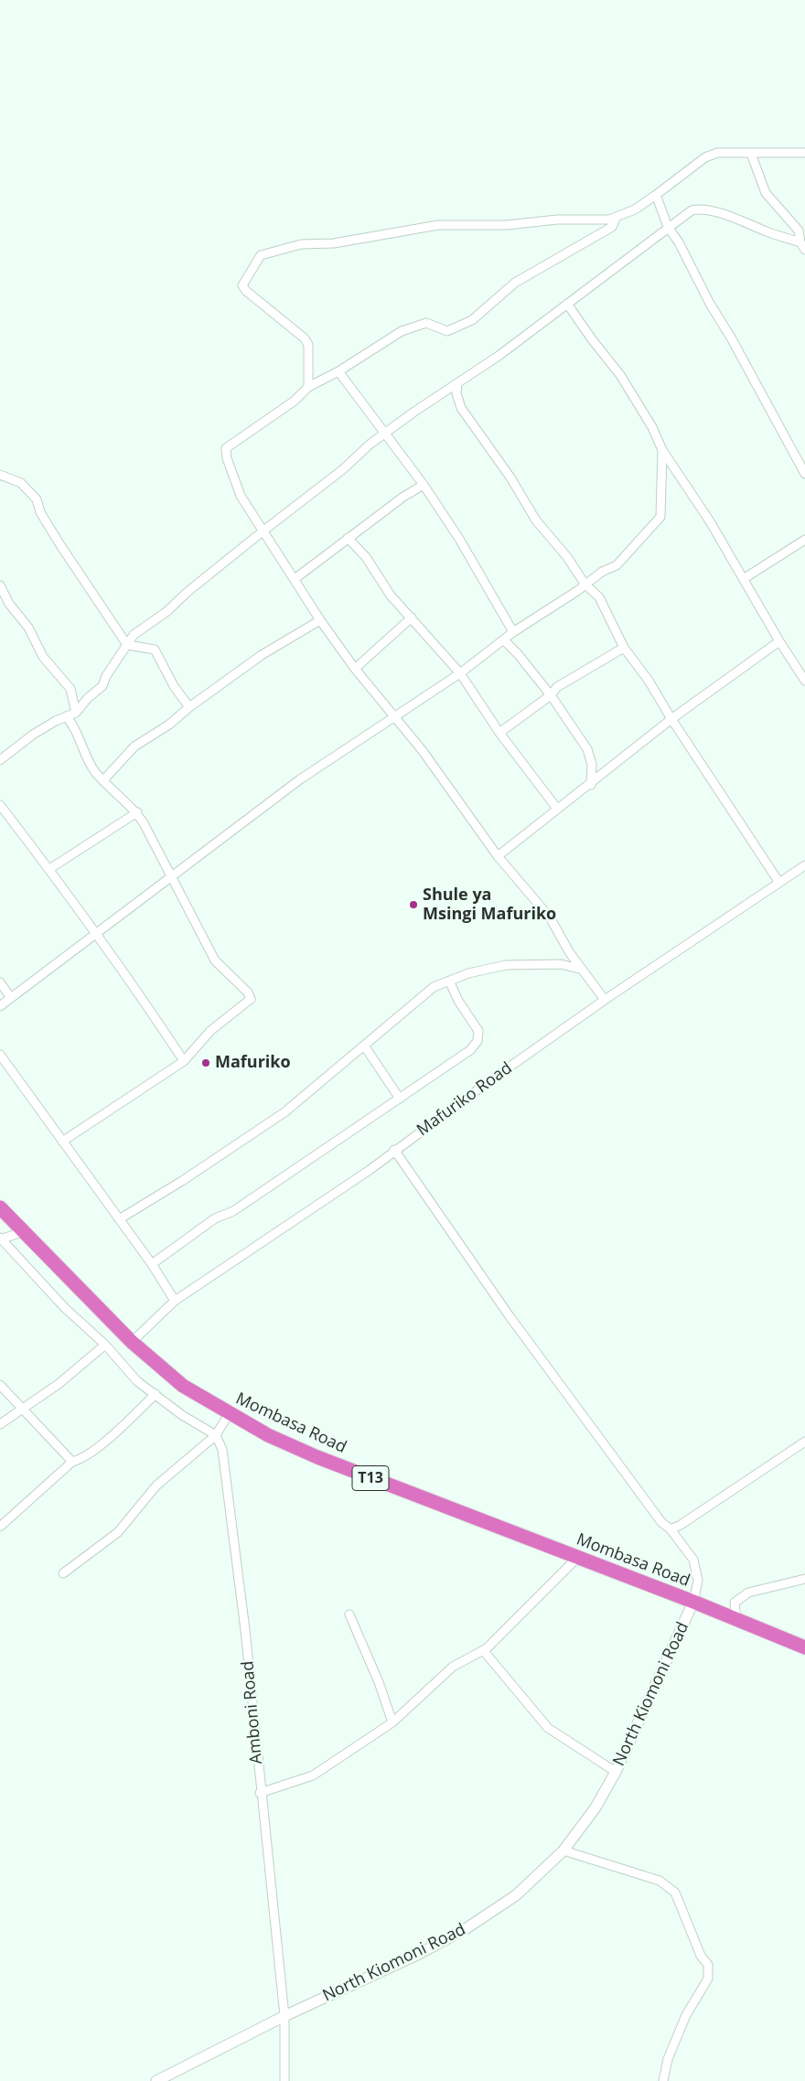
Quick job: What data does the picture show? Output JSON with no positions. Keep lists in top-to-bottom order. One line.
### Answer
{"streets":{"highway":["Mombasa Road","T13"],"main road":["North Kiomoni Road"],"street":["Mafuriko Road","Amboni Road"]},"crossings":[["Mafuriko Road","Mombasa Road"],["Mombasa Road","North Kiomoni Road"],["North Kiomoni Road","Amboni Road"]],"places":["Shule ya Msingi Mafuriko","Mafuriko"]}
